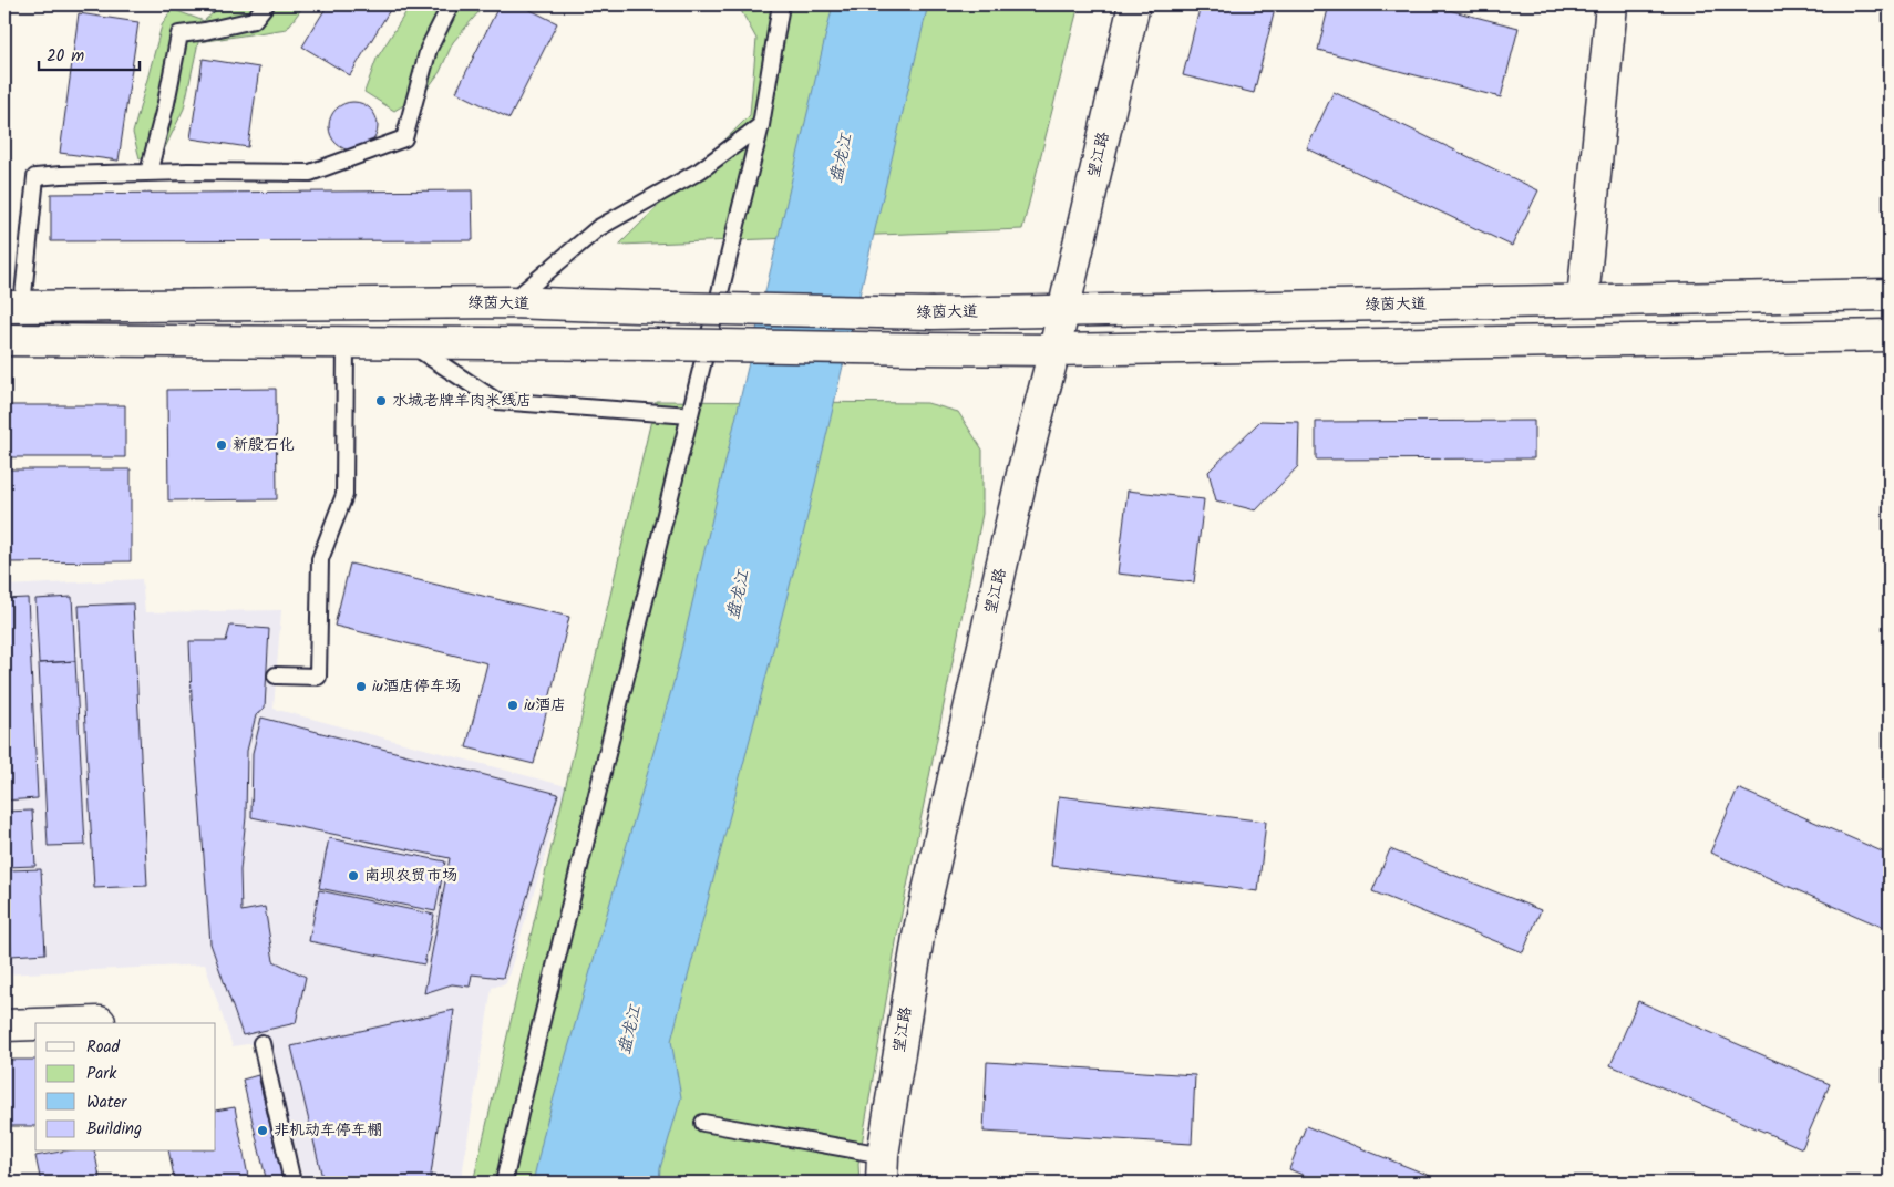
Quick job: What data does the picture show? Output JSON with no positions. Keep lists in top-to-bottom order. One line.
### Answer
{"streets":{"main road":["望江路","绿茵大道"]},"crossings":[["望江路","绿茵大道"]],"water":["盘龙江"],"places":["水城老牌羊肉米线店","新殷石化","iu酒店停车场","iu酒店","南坝农贸市场","非机动车停车棚"],"legend":["Road","Park","Water","Building"],"scale_bar":"20 m"}
